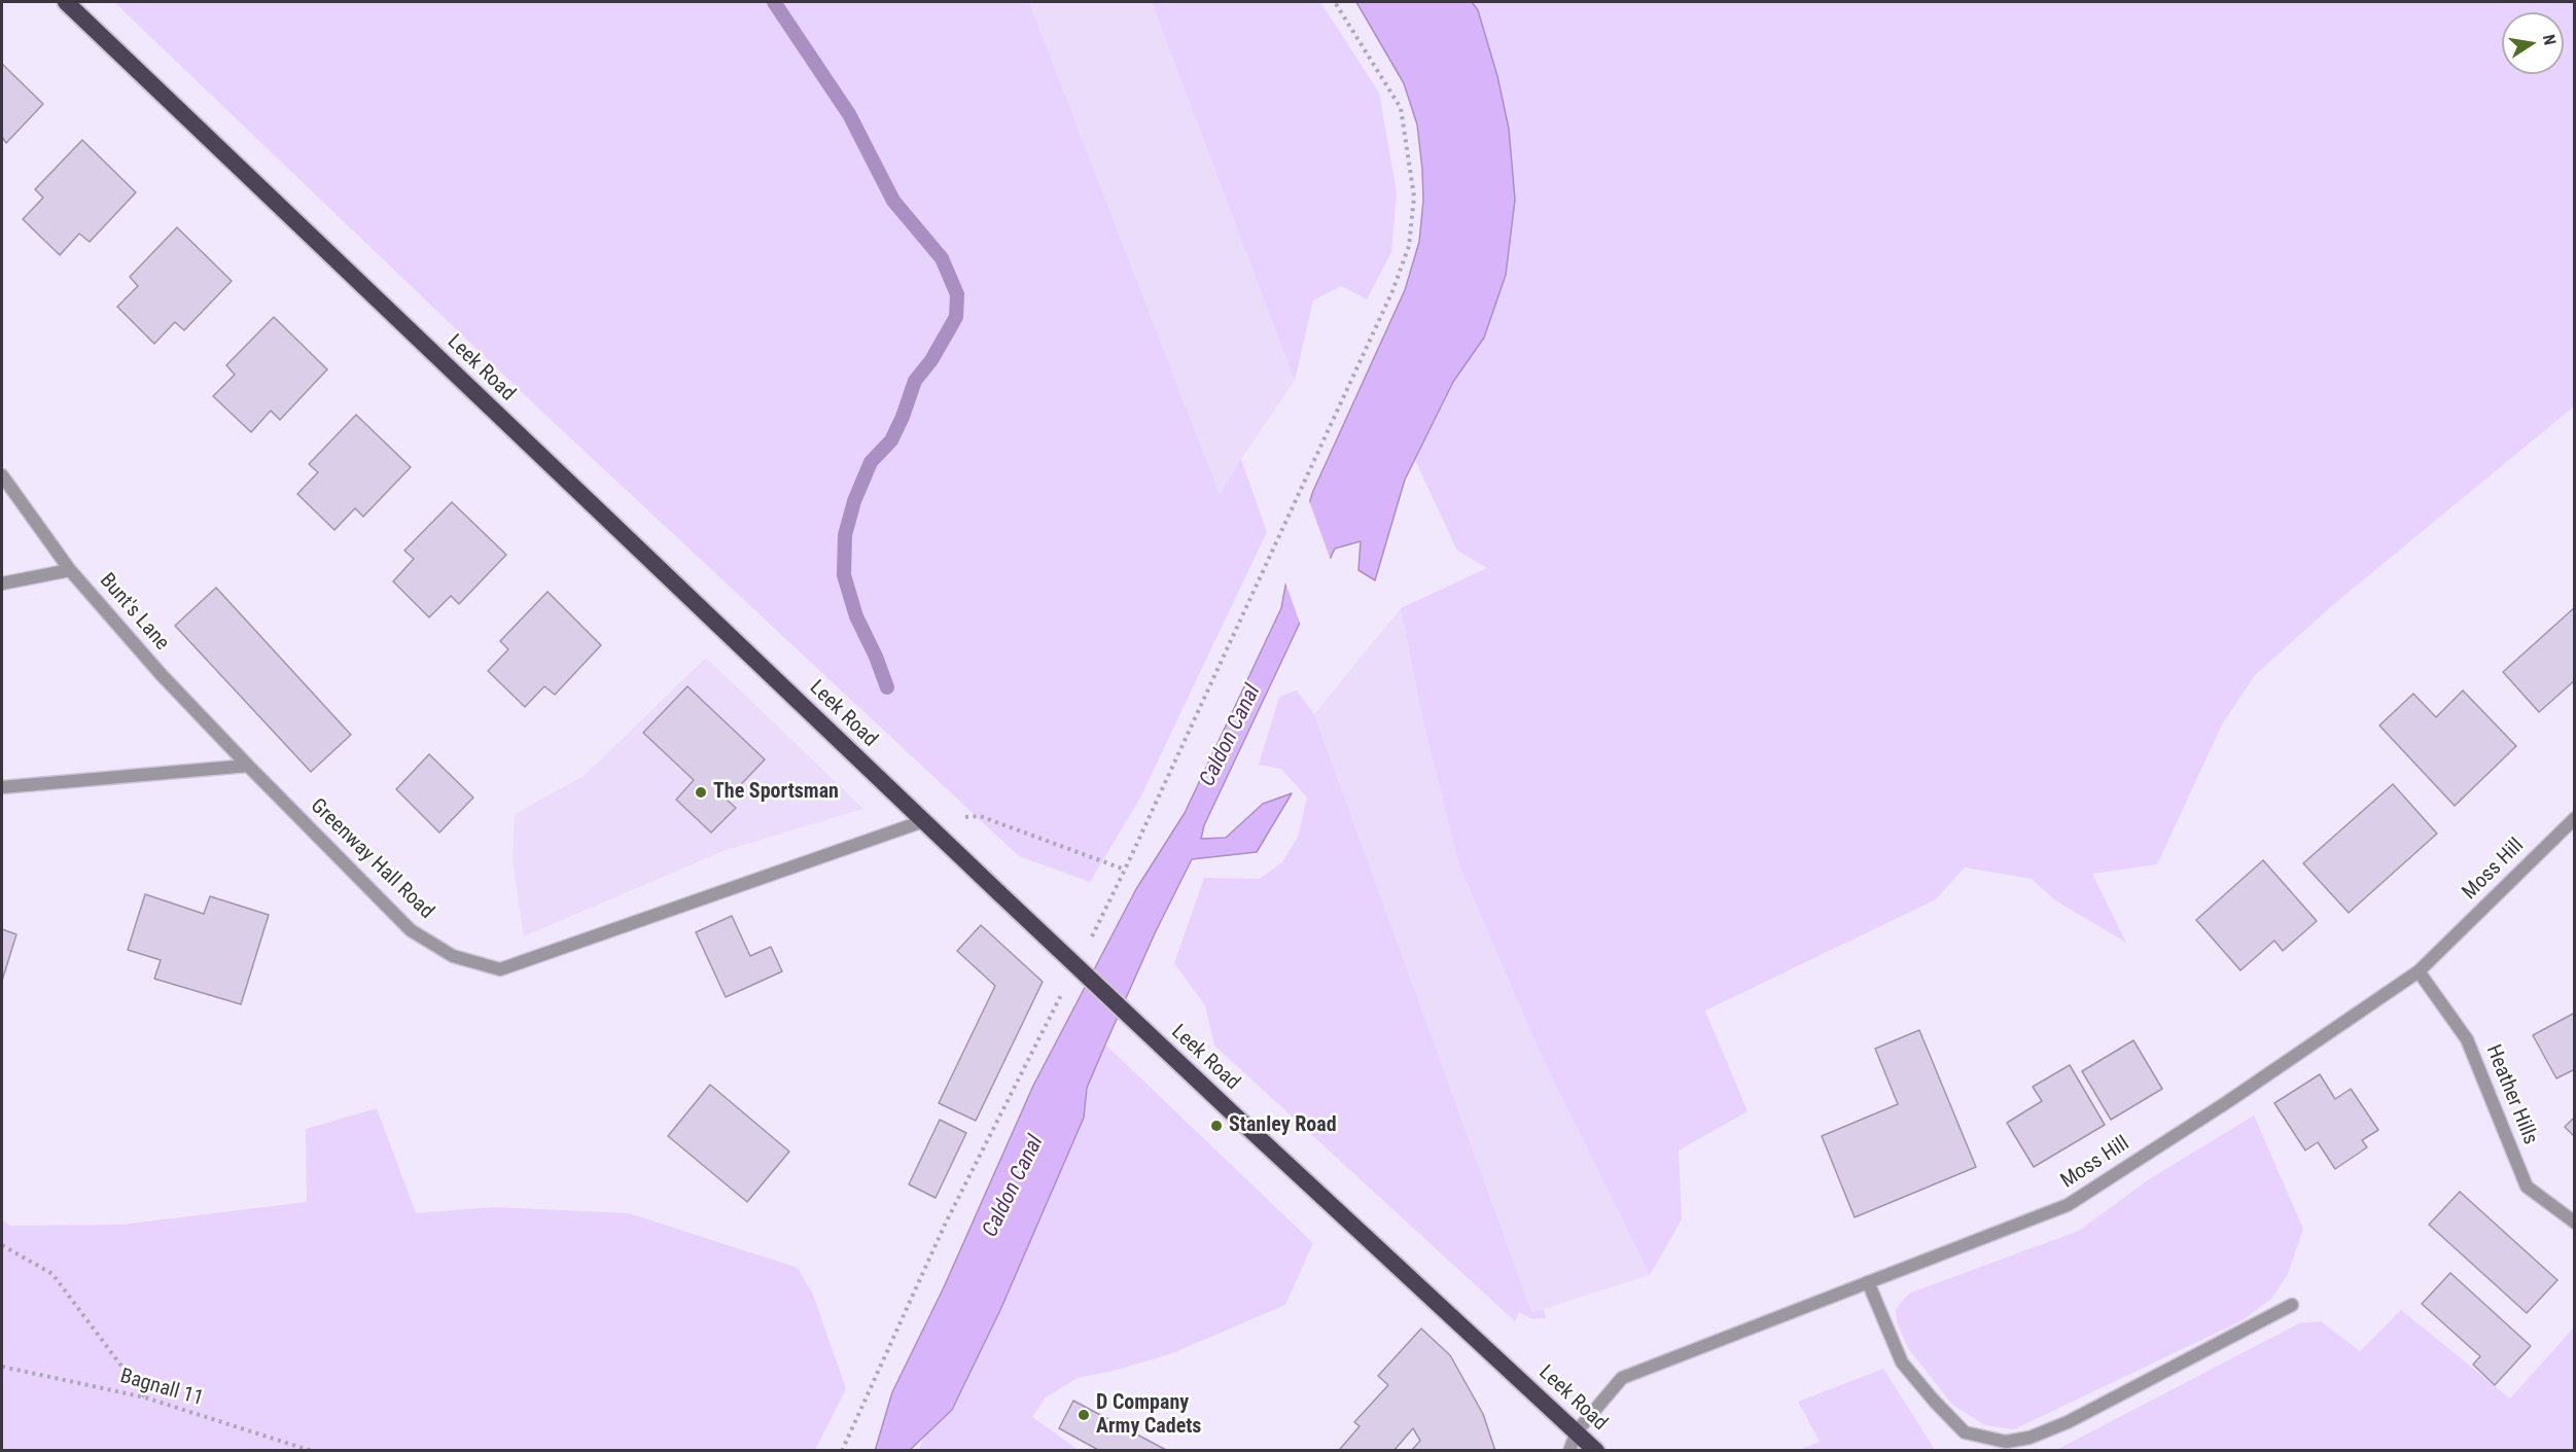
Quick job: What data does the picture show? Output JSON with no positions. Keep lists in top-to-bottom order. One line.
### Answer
{"streets":{"highway":["Leek Road"],"street":["Bunt's Lane","Greenway Hall Road","Moss Hill","Heather Hills"],"path":["Bagnall 11"]},"crossings":[["Leek Road","Greenway Hall Road"],["Leek Road","Moss Hill"],["Bunt's Lane","Greenway Hall Road"],["Moss Hill","Heather Hills"]],"water":["Caldon Canal"],"places":["The Sportsman","Stanley Road","D Company Army Cadets"],"north":"right"}
